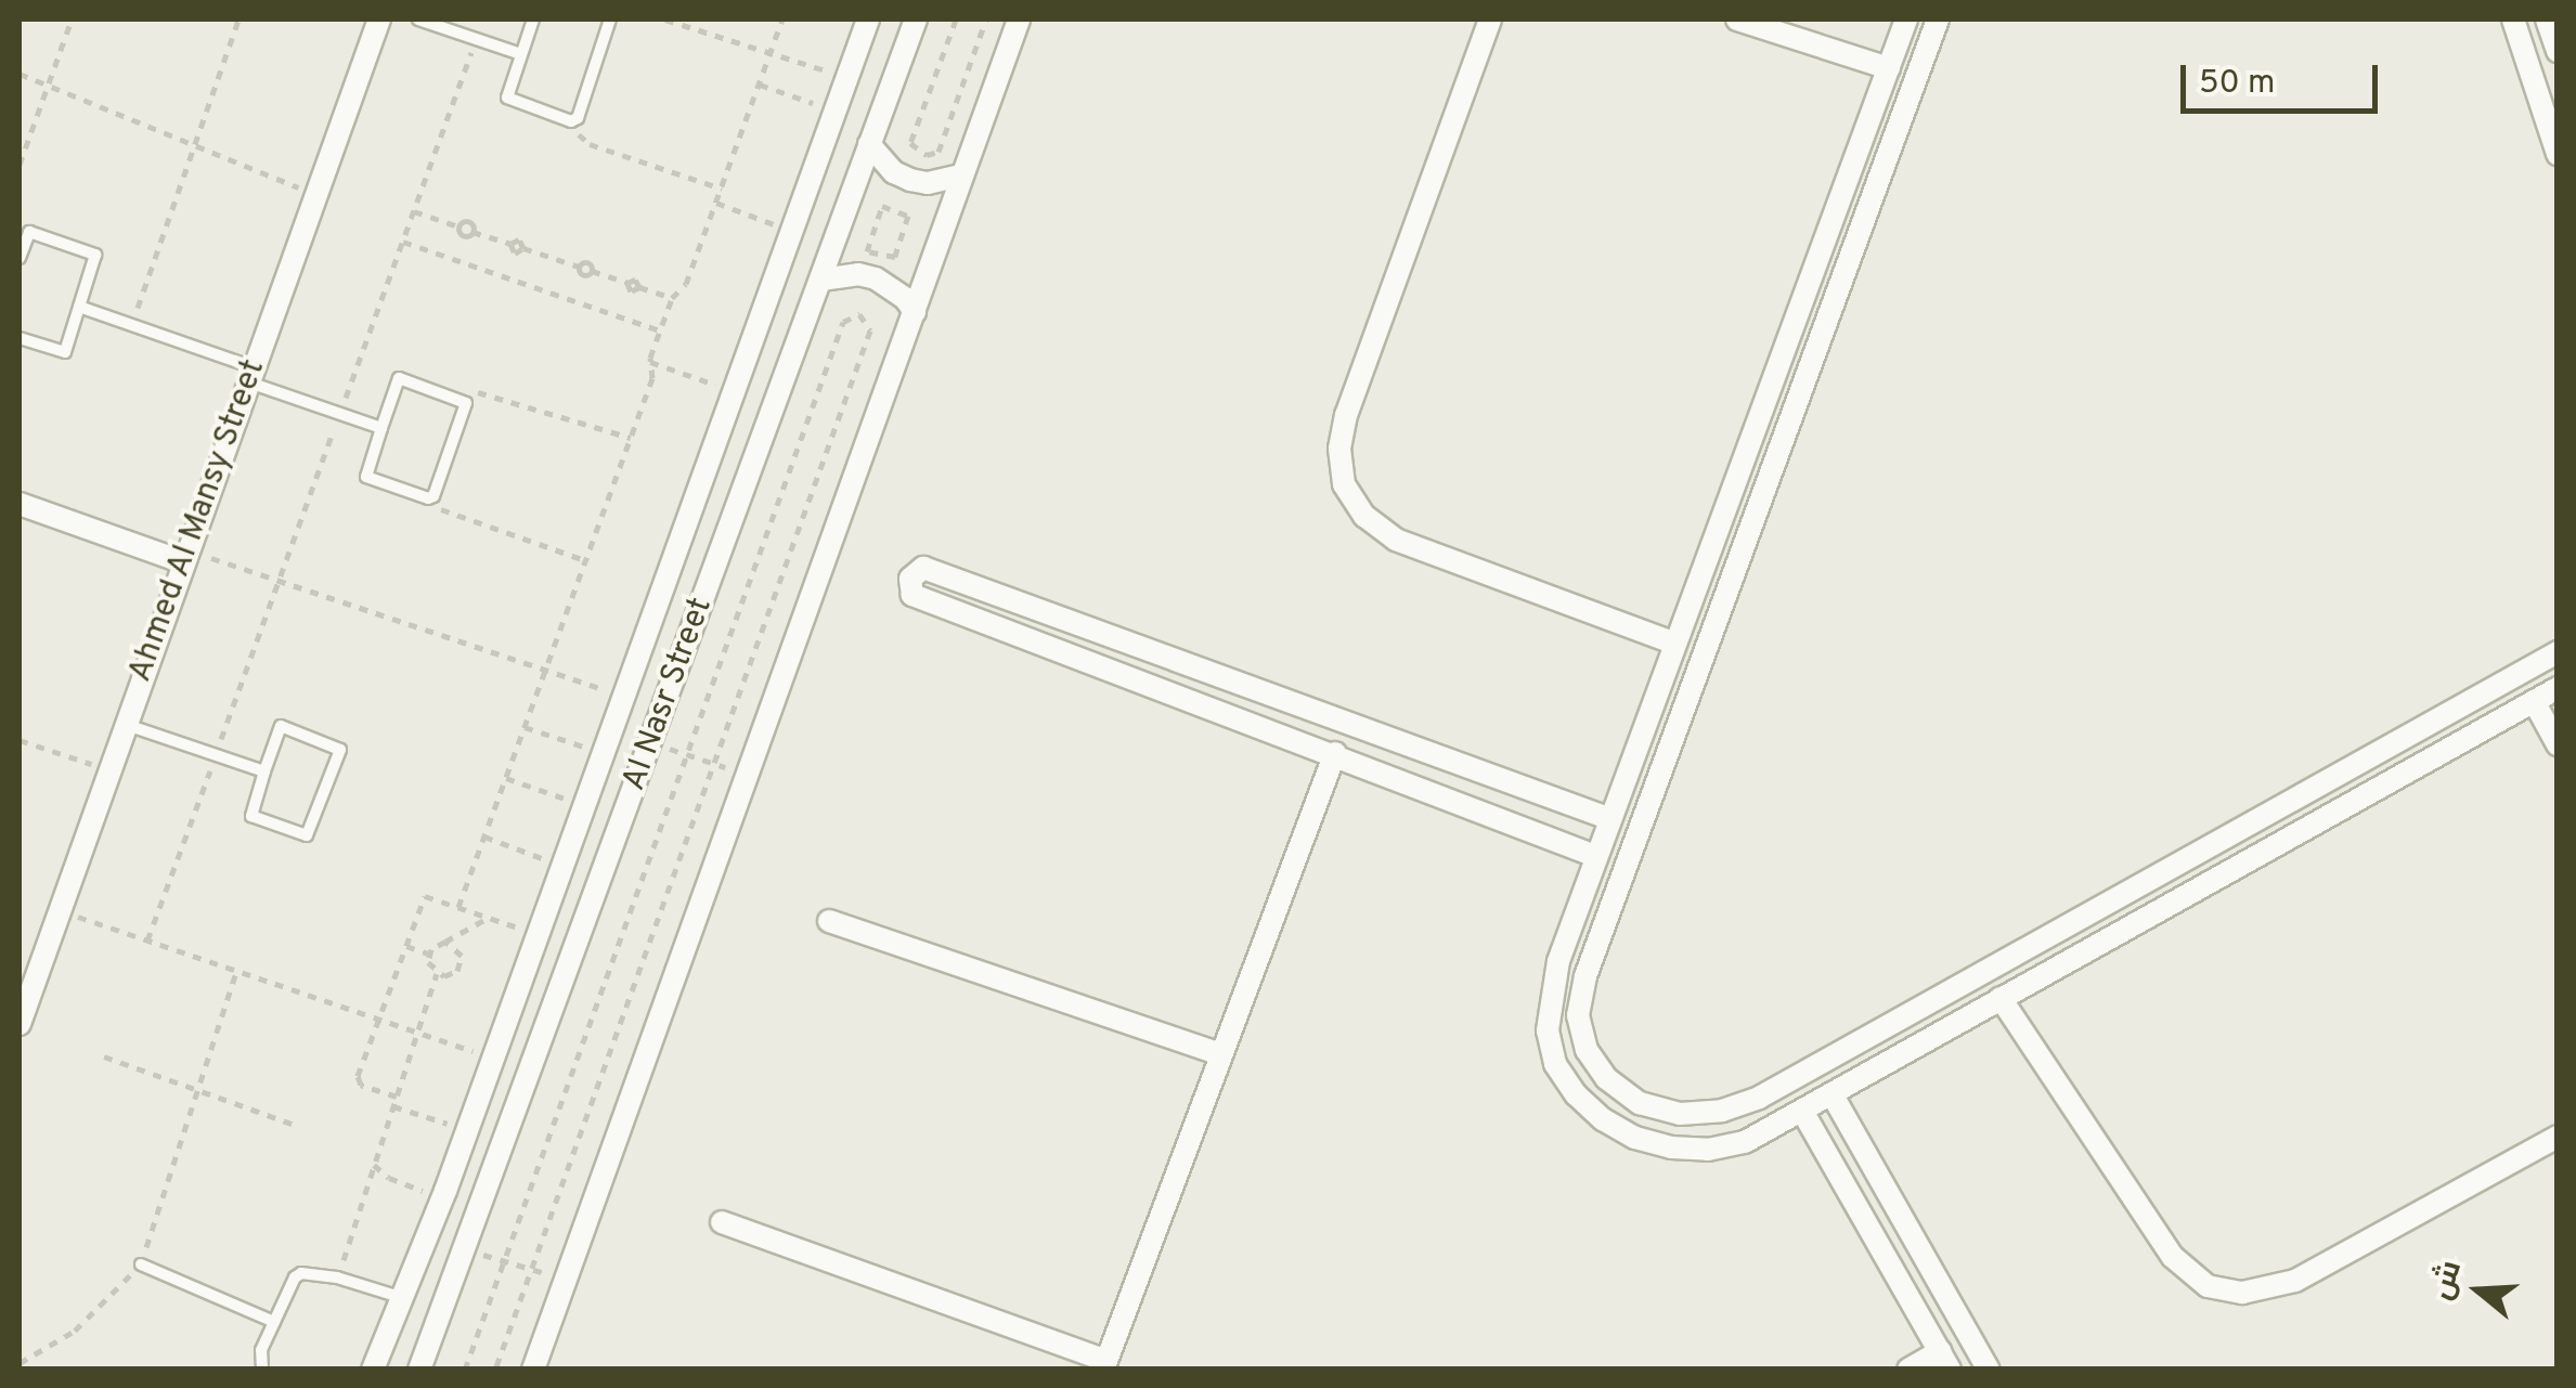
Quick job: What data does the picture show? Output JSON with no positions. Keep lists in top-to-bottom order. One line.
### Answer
{"streets":{"street":["Ahmed Al Mansy Street","Al Nasr Street"]},"scale_bar":"50 m","north":"left"}
